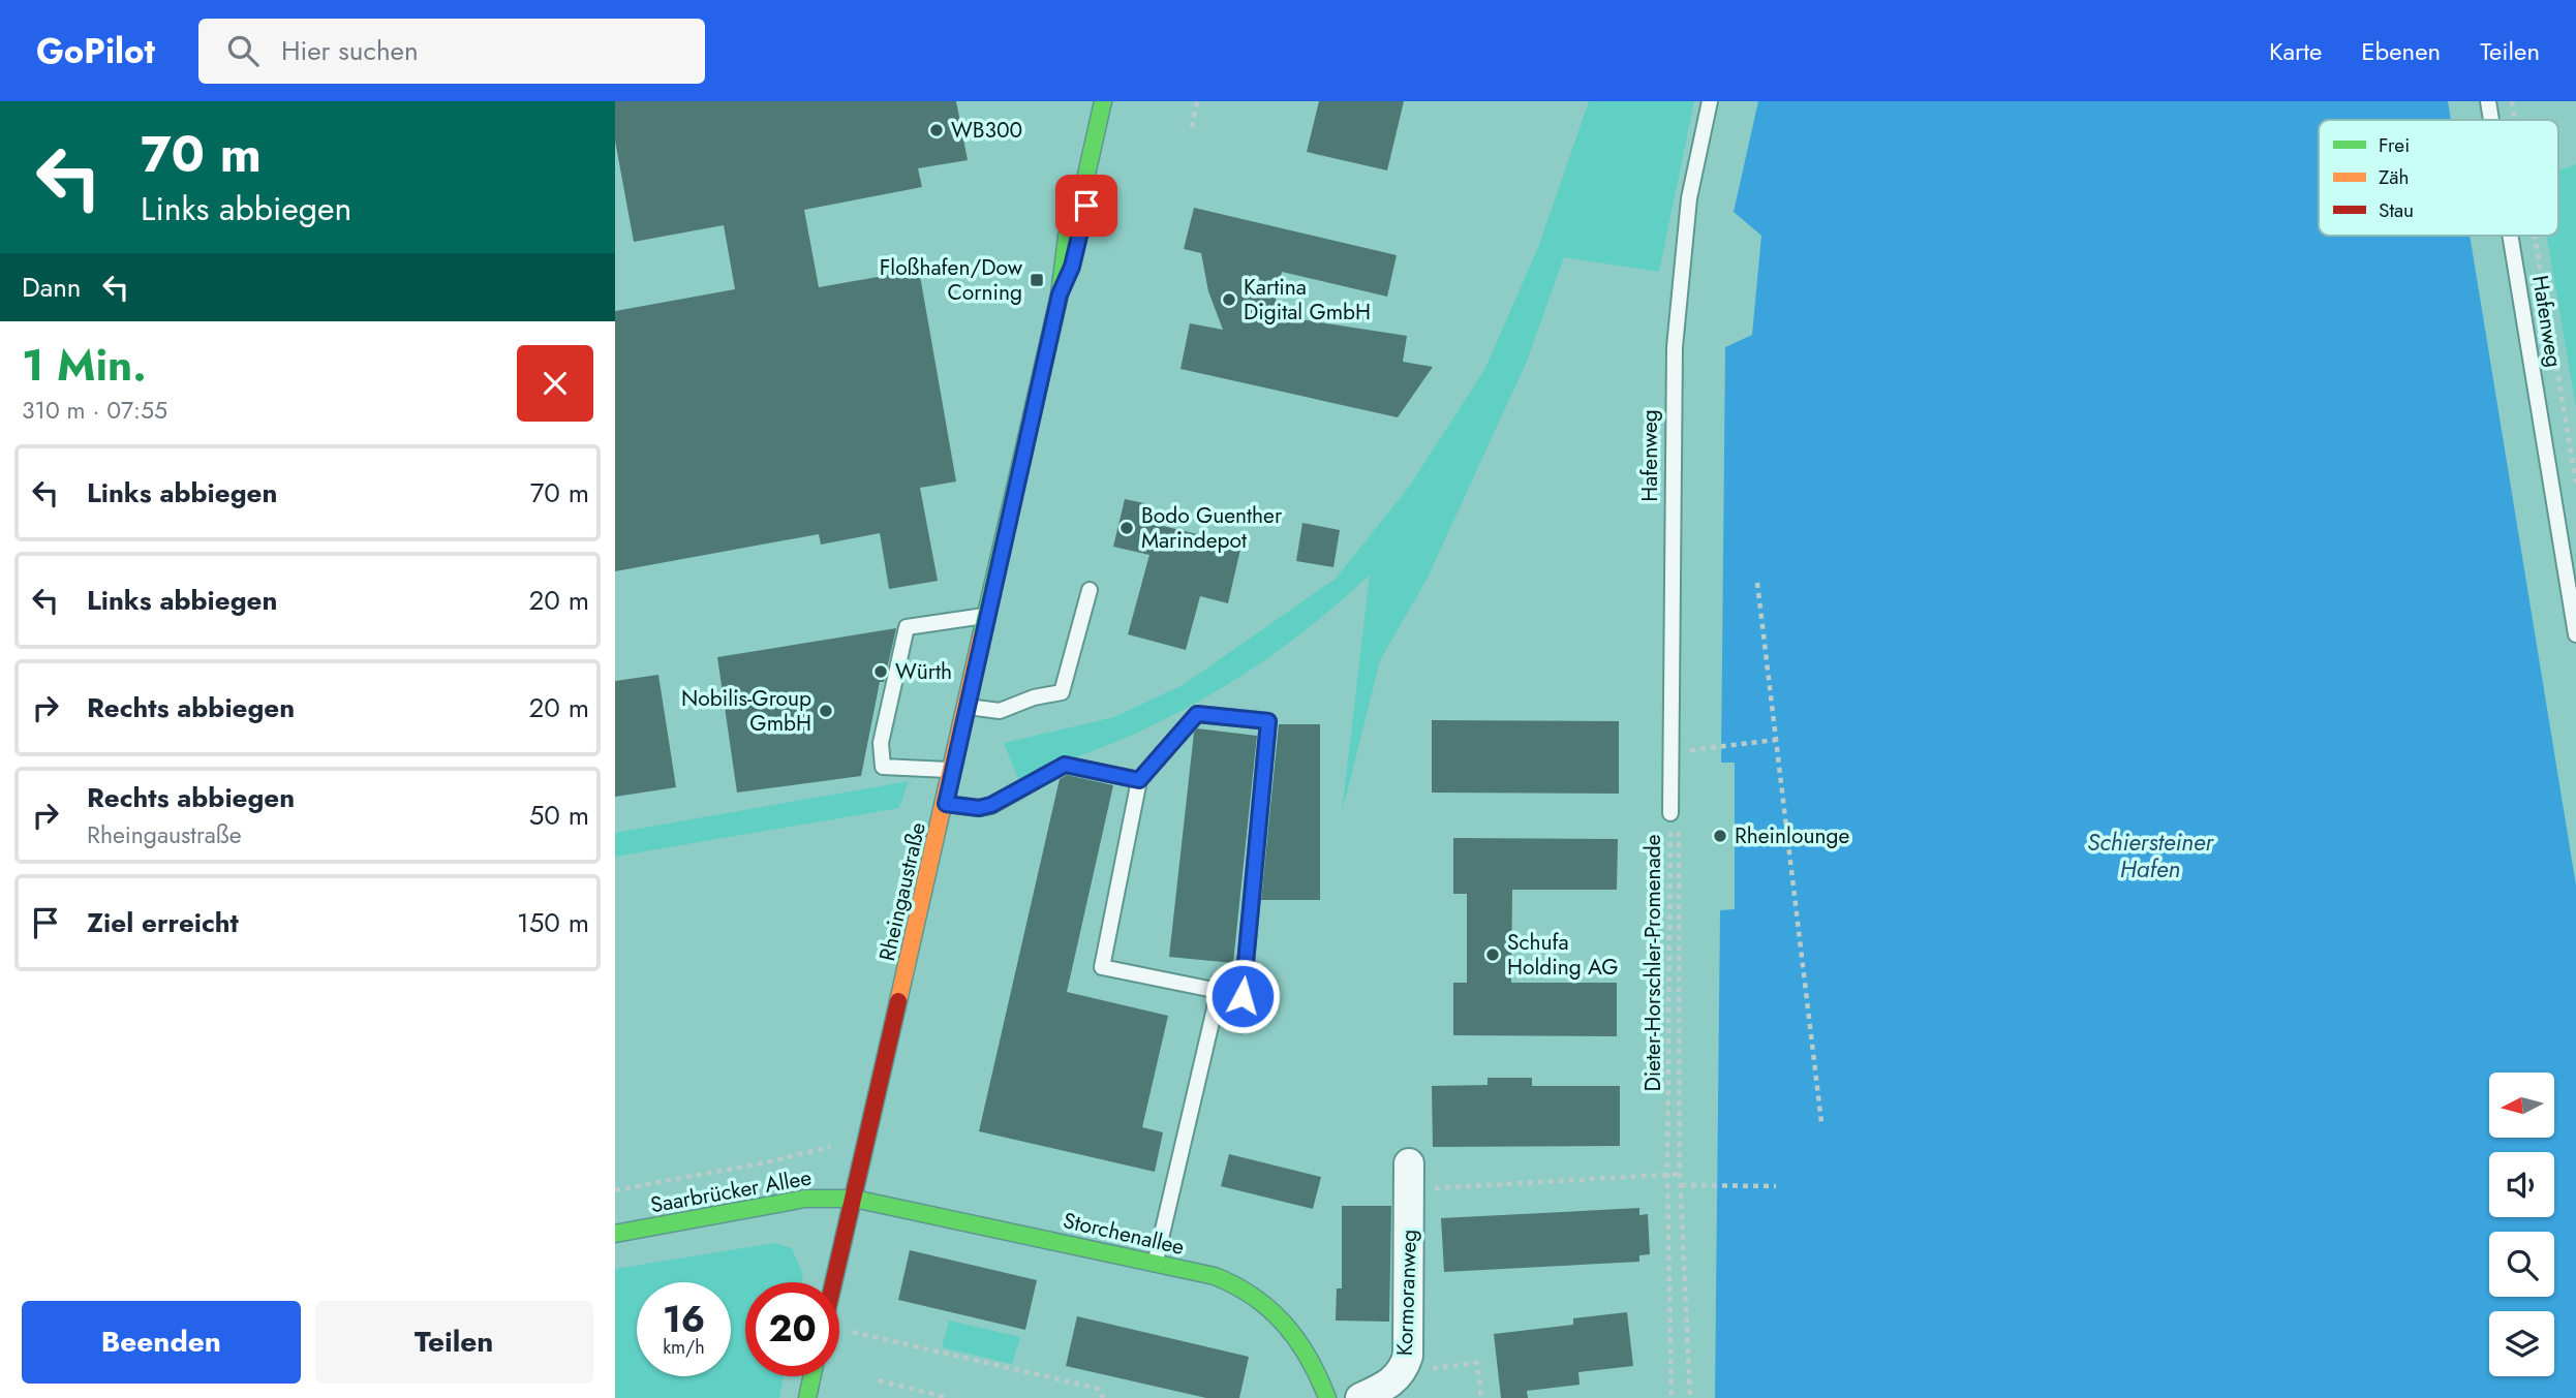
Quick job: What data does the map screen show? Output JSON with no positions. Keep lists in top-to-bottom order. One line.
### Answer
{"streets":{"main road":["Rheingaustraße","Saarbrücker Allee","Storchenallee"],"street":["Kormoranweg"],"lane":["Hafenweg"],"path":["Dieter-Horschler-Promenade"]},"crossings":[["Hafenweg","Dieter-Horschler-Promenade"],["Rheingaustraße","Saarbrücker Allee"],["Rheingaustraße","Storchenallee"],["Saarbrücker Allee","Storchenallee"]],"water":["Schiersteiner Hafen"],"places":{"other":["WB300","Kartina Digital GmbH","Bodo Guenther Marindepot","Würth","Nobilis-Group GmbH","Rheinlounge","Schufa Holding AG"],"transit":["Floßhafen/Dow Corning"]},"legend":["Frei","Zäh","Stau"],"north":"left","page":{"header":"GoPilot","search":"Hier suchen","nav":["Karte","Ebenen","Teilen"],"turn":["70 m","Links abbiegen"],"then":"Dann","heading":["1 Min.","310 m · 07:55"],"list":[{"name":"Links abbiegen","value":"70 m"},{"name":"Links abbiegen","value":"20 m"},{"name":"Rechts abbiegen","value":"20 m"},{"name":"Rechts abbiegen","note":"Rheingaustraße","value":"50 m"},{"name":"Ziel erreicht","value":"150 m"}],"speed":"16 km/h","limit":"20","buttons":["Beenden","Teilen"]}}
